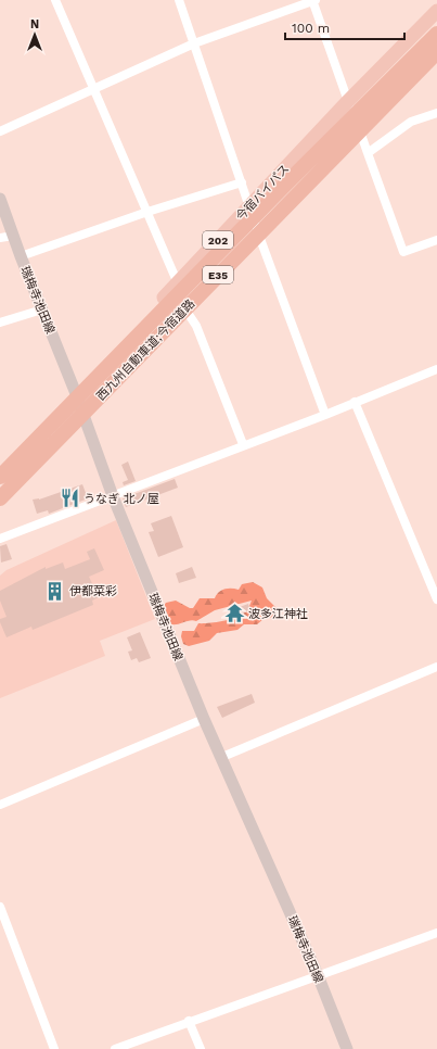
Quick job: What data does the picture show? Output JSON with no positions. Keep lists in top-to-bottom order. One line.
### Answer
{"streets":{"highway":["今宿バイパス","202","E35","西九州自動車道;今宿道路"],"main road":["瑞梅寺池田線"]},"crossings":[["今宿バイパス","瑞梅寺池田線"],["202","瑞梅寺池田線"]],"places":{"restaurant":["うなぎ 北ノ屋"],"building":["伊都菜彩"],"temple":["波多江神社"]},"scale_bar":"100 m","north":"top"}
